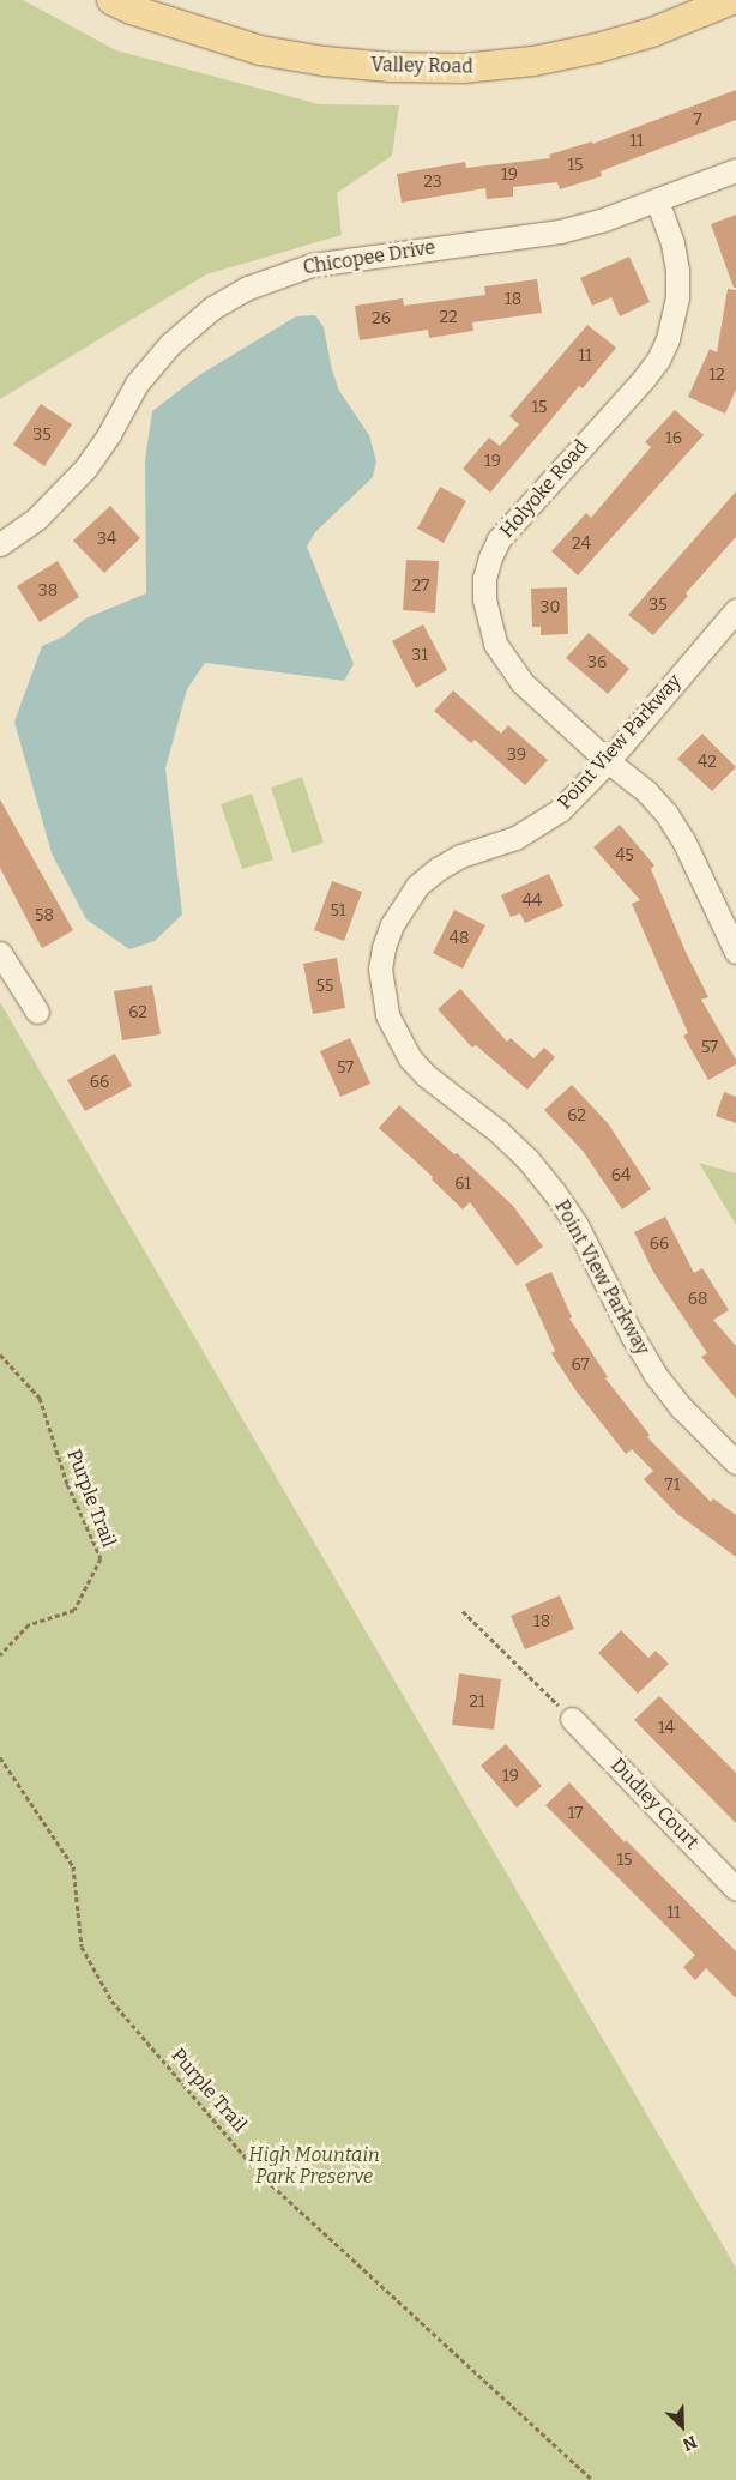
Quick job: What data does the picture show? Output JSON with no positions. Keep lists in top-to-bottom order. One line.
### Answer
{"streets":{"main road":["Valley Road"],"street":["Chicopee Drive","Holyoke Road","Point View Parkway","Dudley Court"],"path":["Purple Trail"]},"crossings":[["Chicopee Drive","Holyoke Road"],["Holyoke Road","Point View Parkway"]],"parks":["High Mountain Park Preserve"],"house_numbers":["7","11","15","19","23","18","22","26","11","12","15","35","16","19","34","24","27","38","35","30","31","36","39","42","45","44","51","58","48","55","62","57","57","66","62","64","61","66","68","67","71","18","21","14","19","17","15","11"],"north":"bottom right"}
